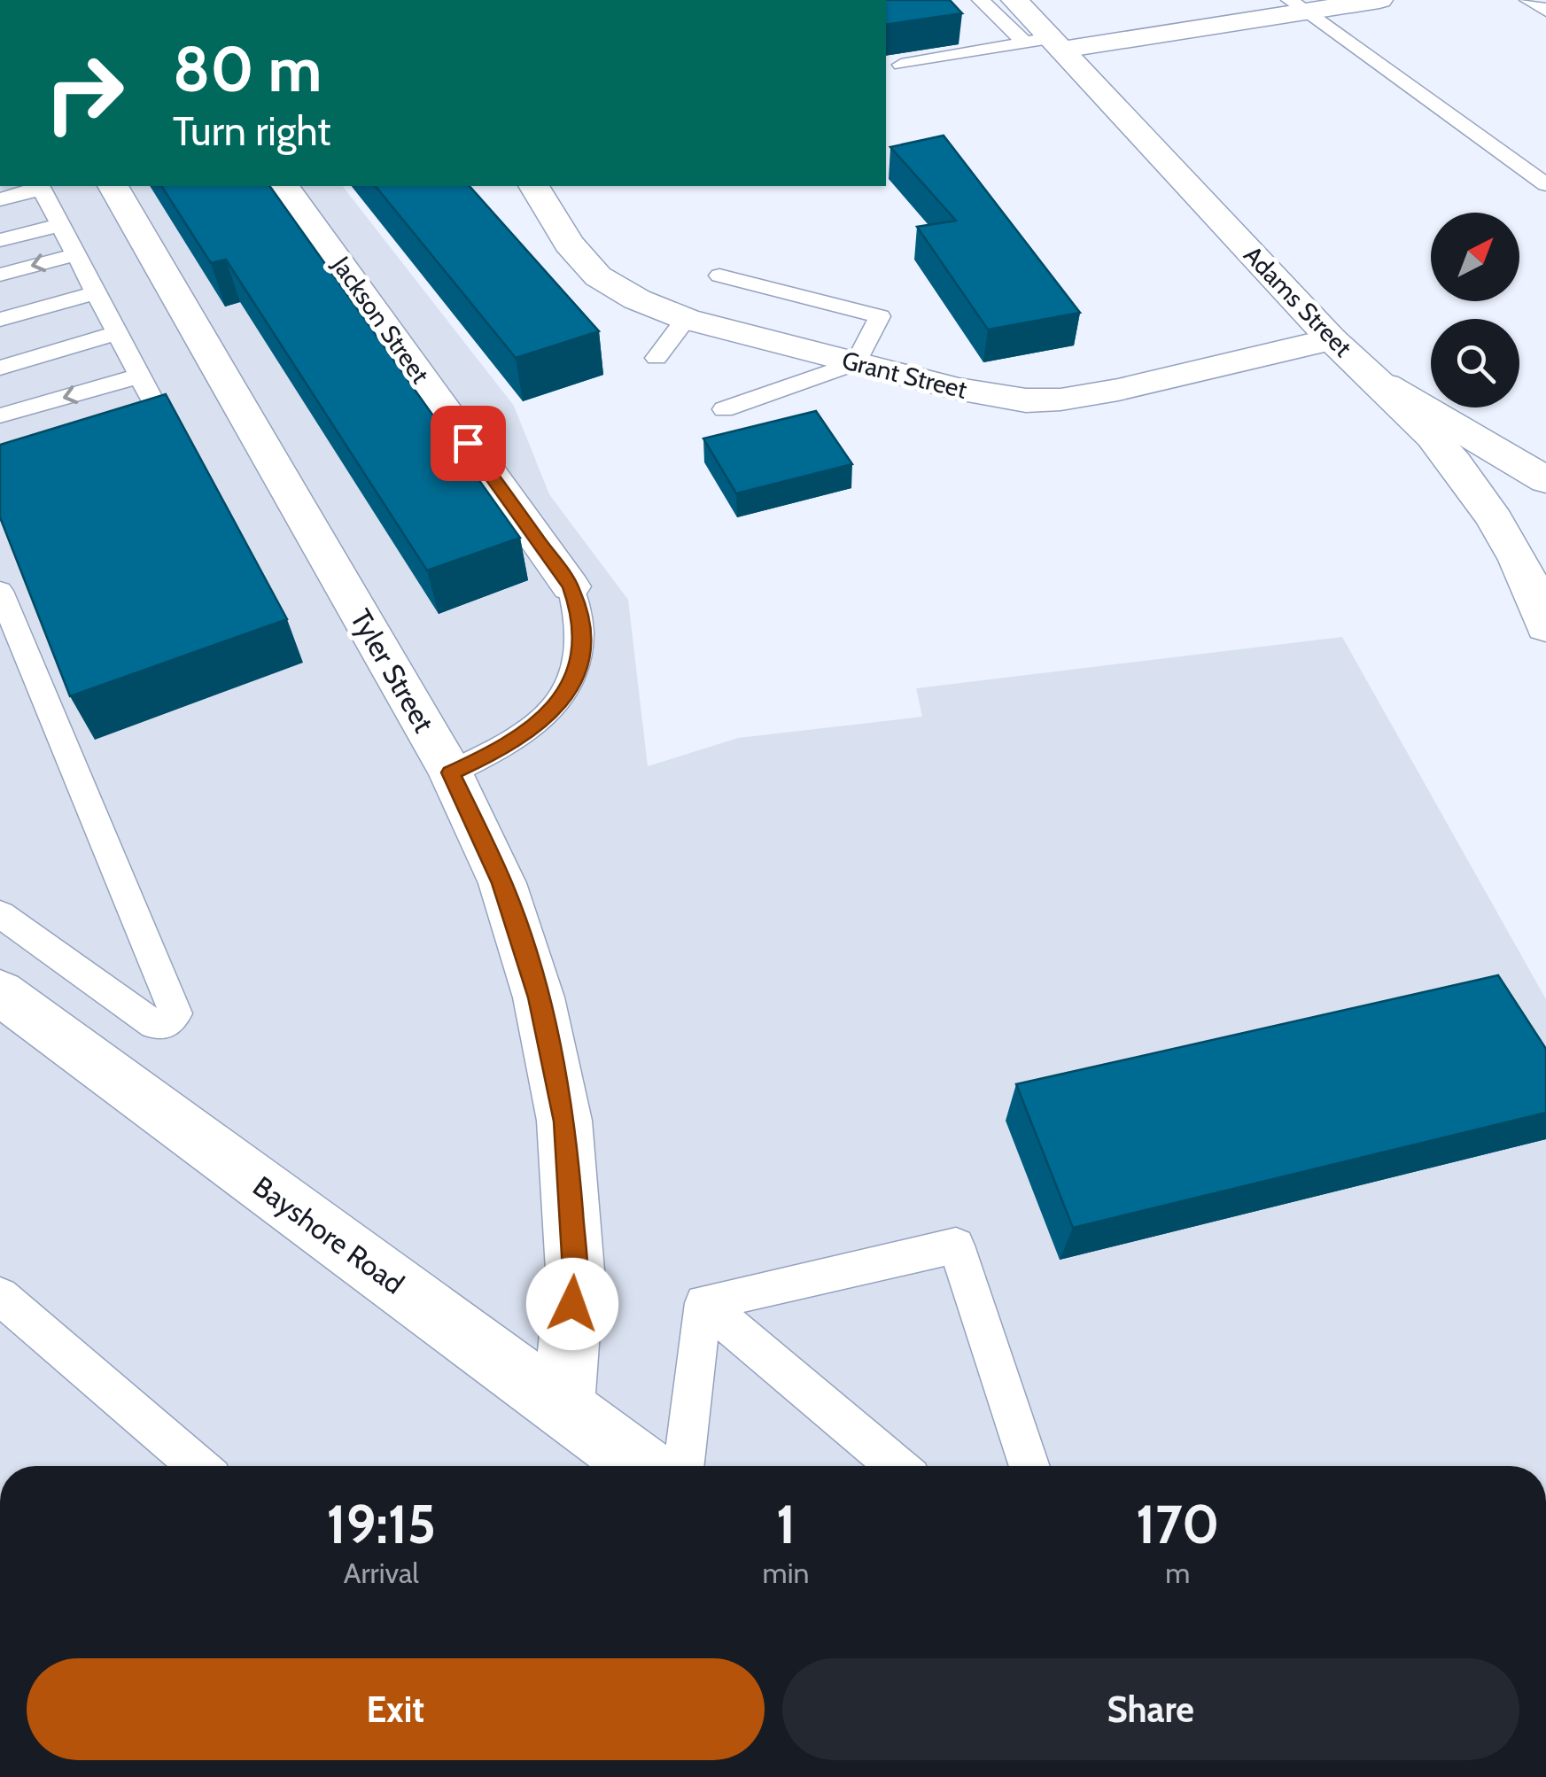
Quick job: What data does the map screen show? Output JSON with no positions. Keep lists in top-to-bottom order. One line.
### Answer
{"streets":{"street":["Adams Street","Jackson Street","Grant Street","Tyler Street","Bayshore Road"]},"crossings":[["Adams Street","Grant Street"],["Tyler Street","Bayshore Road"]],"north":"top right","page":{"turn":["80 m","Turn right"],"eta":["19:15","Arrival","1","min","170","m"],"buttons":["Exit","Share"]}}
